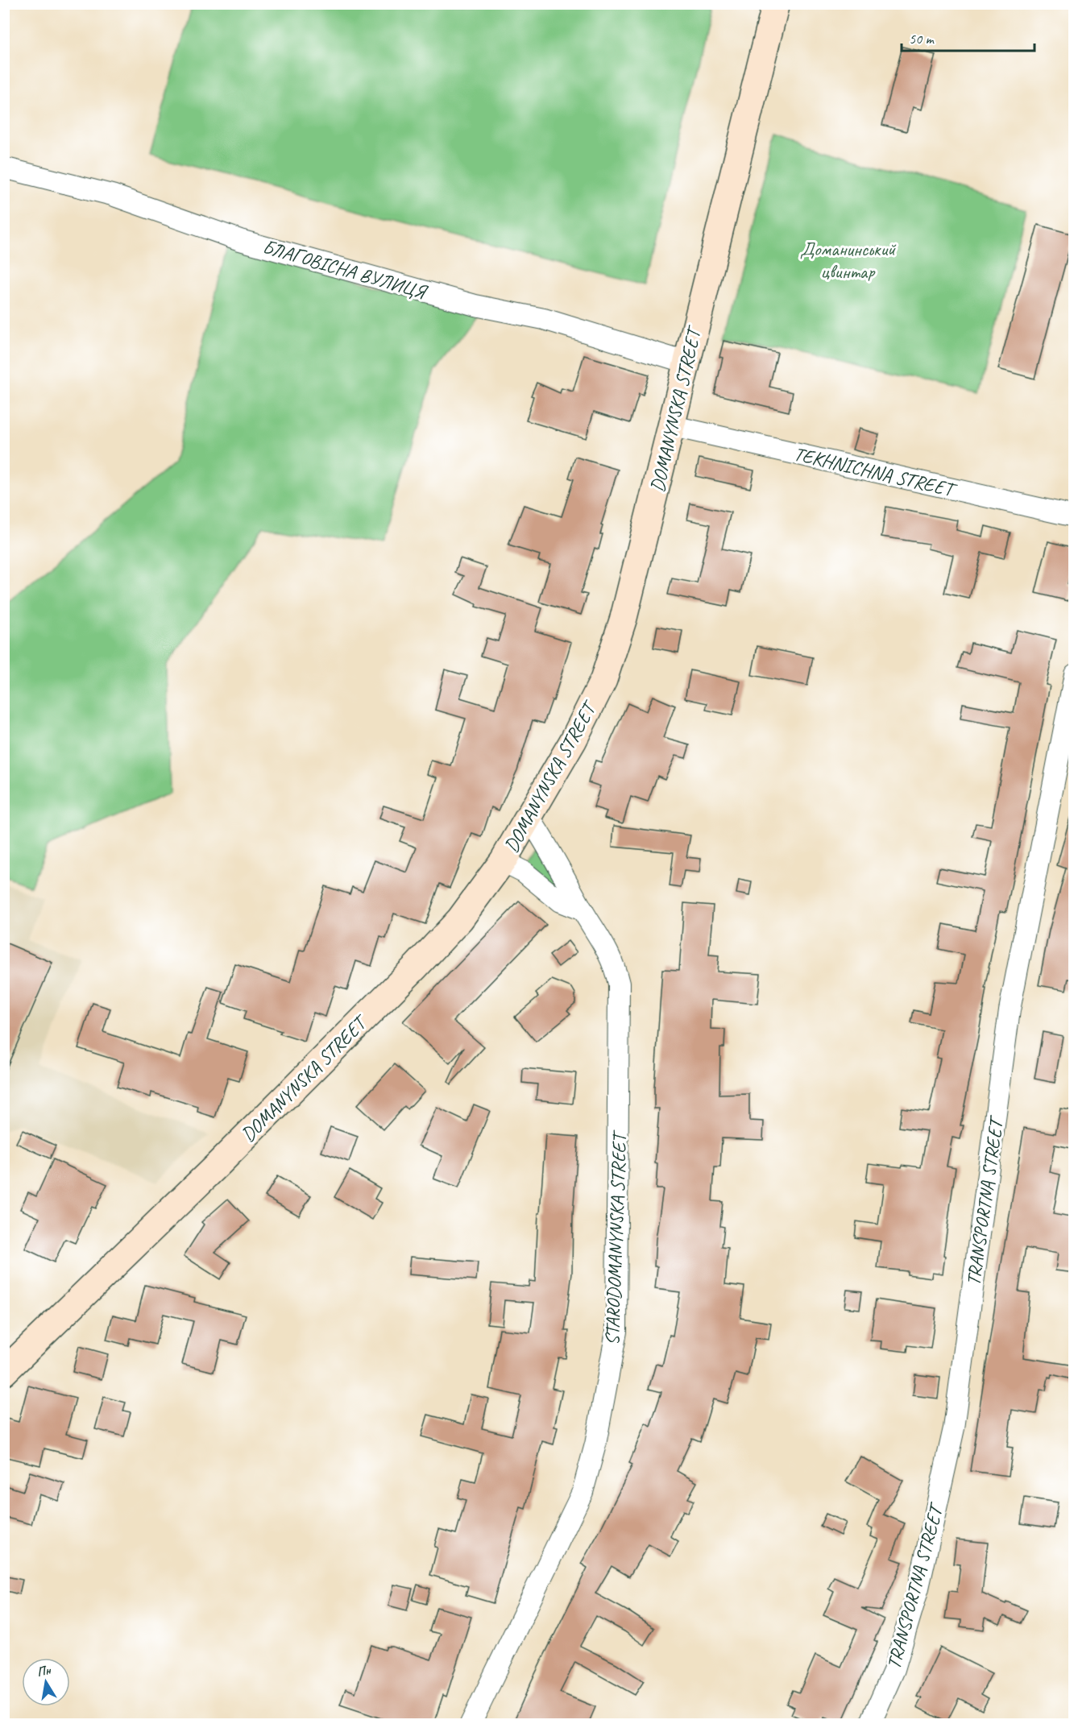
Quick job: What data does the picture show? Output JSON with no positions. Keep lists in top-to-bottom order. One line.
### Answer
{"streets":{"main road":["DOMANYNSKA STREET"],"street":["БЛАГОВІСНА ВУЛИЦЯ","TEKHNICHNA STREET","TRANSPORTNA STREET","STARODOMANYNSKA STREET"]},"crossings":[["БЛАГОВІСНА ВУЛИЦЯ","DOMANYNSKA STREET"],["DOMANYNSKA STREET","TEKHNICHNA STREET"],["DOMANYNSKA STREET","STARODOMANYNSKA STREET"]],"parks":["Доманинський цвинтар"],"scale_bar":"50 m","north":"top"}
